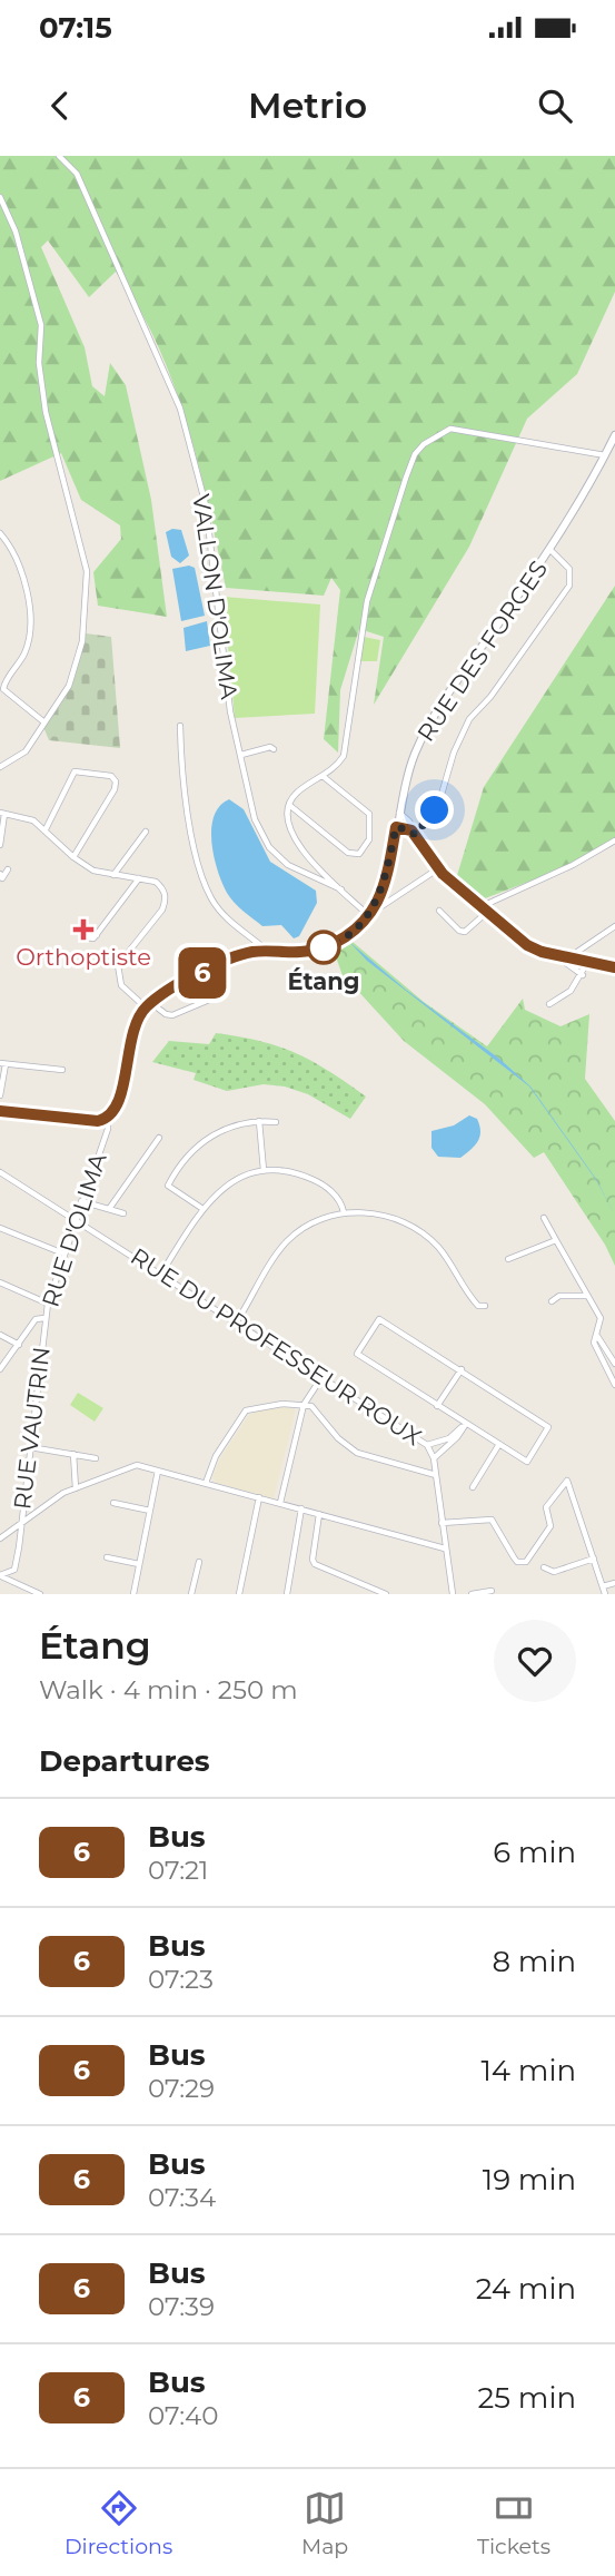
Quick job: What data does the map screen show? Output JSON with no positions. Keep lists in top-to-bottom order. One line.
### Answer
{"streets":{"main road":["RUE DES FORGES"],"street":["VALLON D'OLIMA","RUE D'OLIMA","RUE DU PROFESSEUR ROUX","RUE VAUTRIN"]},"crossings":[["VALLON D'OLIMA","RUE DES FORGES"],["RUE D'OLIMA","RUE DU PROFESSEUR ROUX"],["RUE D'OLIMA","RUE VAUTRIN"]],"places":{"health":["Orthoptiste"],"other":["Étang"]},"lines":["bus line 6"],"page":{"status":"07:15","header":"Metrio","on_map":"6","heading":[["Étang","Walk · 4 min · 250 m"],"Departures"],"list":[{"mark":"6","name":"Bus","note":"07:21","value":"6 min"},{"mark":"6","name":"Bus","note":"07:23","value":"8 min"},{"mark":"6","name":"Bus","note":"07:29","value":"14 min"},{"mark":"6","name":"Bus","note":"07:34","value":"19 min"},{"mark":"6","name":"Bus","note":"07:39","value":"24 min"},{"mark":"6","name":"Bus","note":"07:40","value":"25 min"}],"tabs":["Directions","Map","Tickets"]}}
